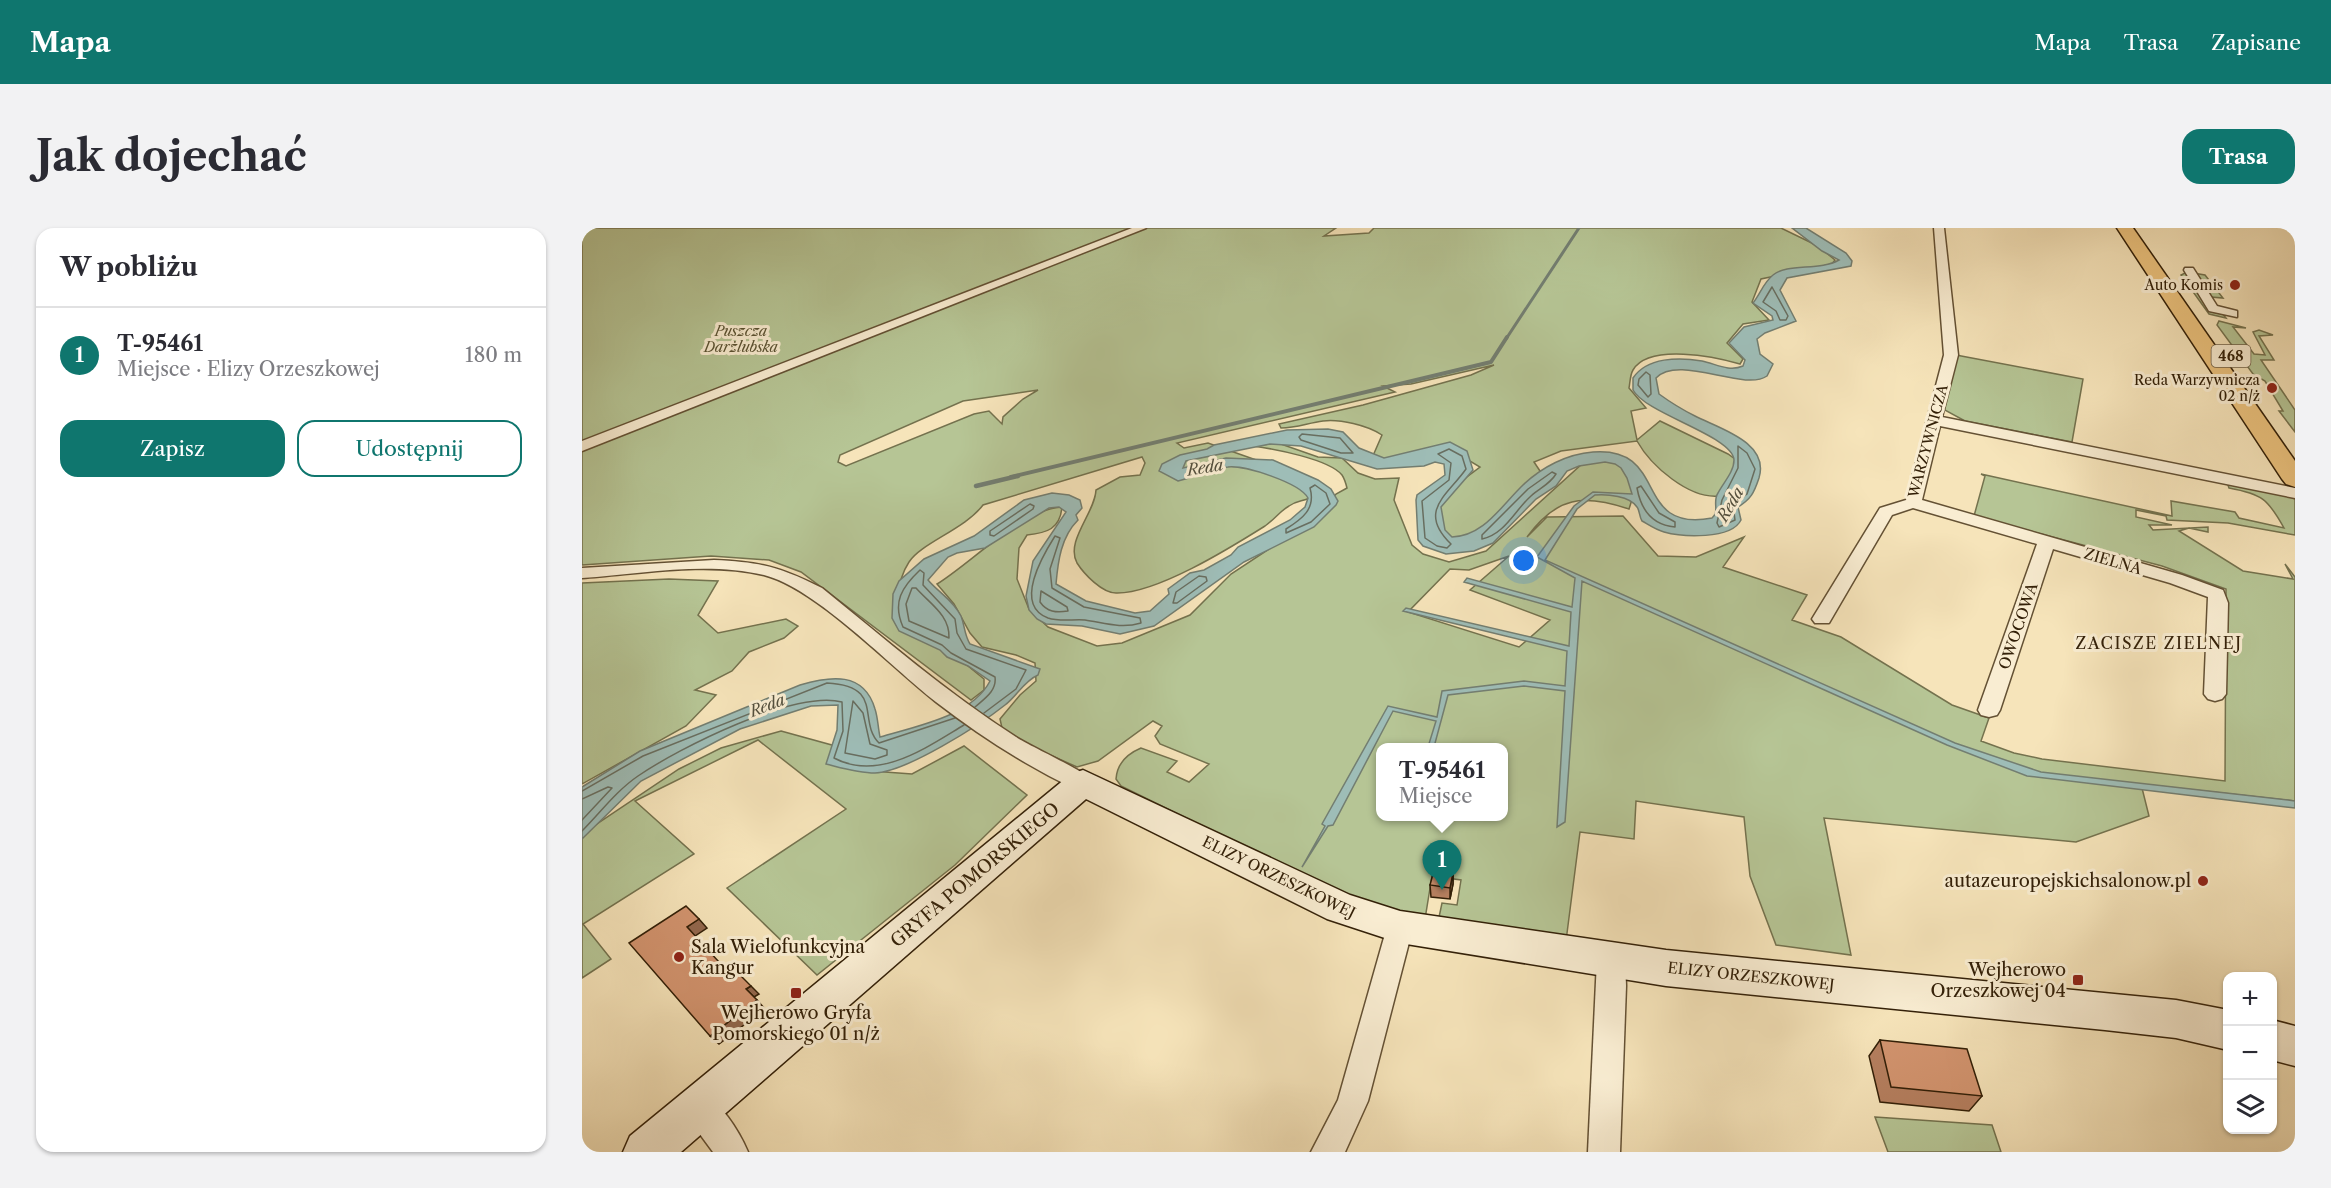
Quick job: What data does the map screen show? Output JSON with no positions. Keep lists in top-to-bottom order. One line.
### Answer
{"streets":{"main road":["468"],"street":["WARZYWNICZA","ZIELNA","OWOCOWA","GRYFA POMORSKIEGO","ELIZY ORZESZKOWEJ"]},"crossings":[["WARZYWNICZA","ZIELNA"],["ZIELNA","OWOCOWA"],["GRYFA POMORSKIEGO","ELIZY ORZESZKOWEJ"]],"districts":["ZACISZE ZIELNEJ"],"water":["Reda"],"parks":["Puszcza Darżlubska"],"places":{"other":["Auto Komis","Reda Warzywnicza 02 n/ż","autazeuropejskichsalonow.pl","Sala Wielofunkcyjna Kangur"],"transit":["Wejherowo Orzeszkowej 04","Wejherowo Gryfa Pomorskiego 01 n/ż"]},"page":{"header":"Mapa","nav":["Mapa","Trasa","Zapisane"],"buttons":["Trasa",["Zapisz","Udostępnij"]],"title":"Jak dojechać","heading":"W pobliżu","list":[{"mark":"1","name":"T-95461","note":"Miejsce · Elizy Orzeszkowej","value":"180 m"}],"popup":["T-95461","Miejsce"],"pins":"1","map_buttons":["+","−"]}}
